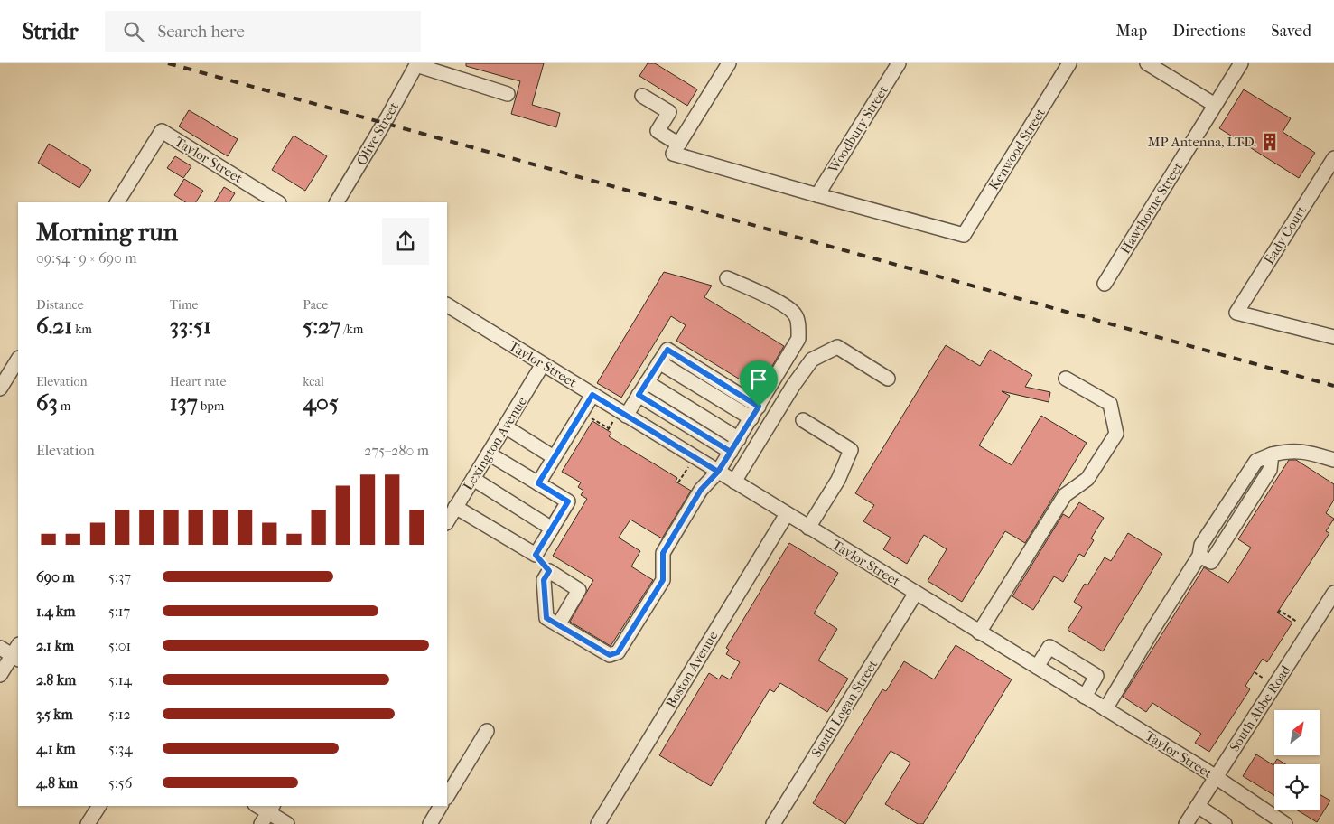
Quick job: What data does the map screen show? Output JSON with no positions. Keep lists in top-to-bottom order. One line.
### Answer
{"streets":{"street":["Woodbury Street","Olive Street","Kenwood Street","Taylor Street","Hawthorne Street","Eady Court","Lexington Avenue","Boston Avenue","South Logan Street","South Abbe Road"]},"crossings":[["Woodbury Street","Kenwood Street"],["Taylor Street","Lexington Avenue"],["Taylor Street","Boston Avenue"],["Taylor Street","South Logan Street"],["Taylor Street","South Abbe Road"]],"places":{"building":["MP Antenna, LTD."]},"north":"top right","page":{"header":"Stridr","search":"Search here","nav":["Map","Directions","Saved"],"heading":["Morning run","09:54 · 9 × 690 m"],"stats":[["Distance","6.21 km"],["Time","33:51"],["Pace","5:27 /km"],["Elevation","63 m"],["Heart rate","137 bpm"],["kcal","405"]],"chart":["Elevation","275–280 m"],"list":[{"name":"690 m","note":"5:37"},{"name":"1.4 km","note":"5:17"},{"name":"2.1 km","note":"5:01"},{"name":"2.8 km","note":"5:14"},{"name":"3.5 km","note":"5:12"},{"name":"4.1 km","note":"5:34"},{"name":"4.8 km","note":"5:56"}]}}
